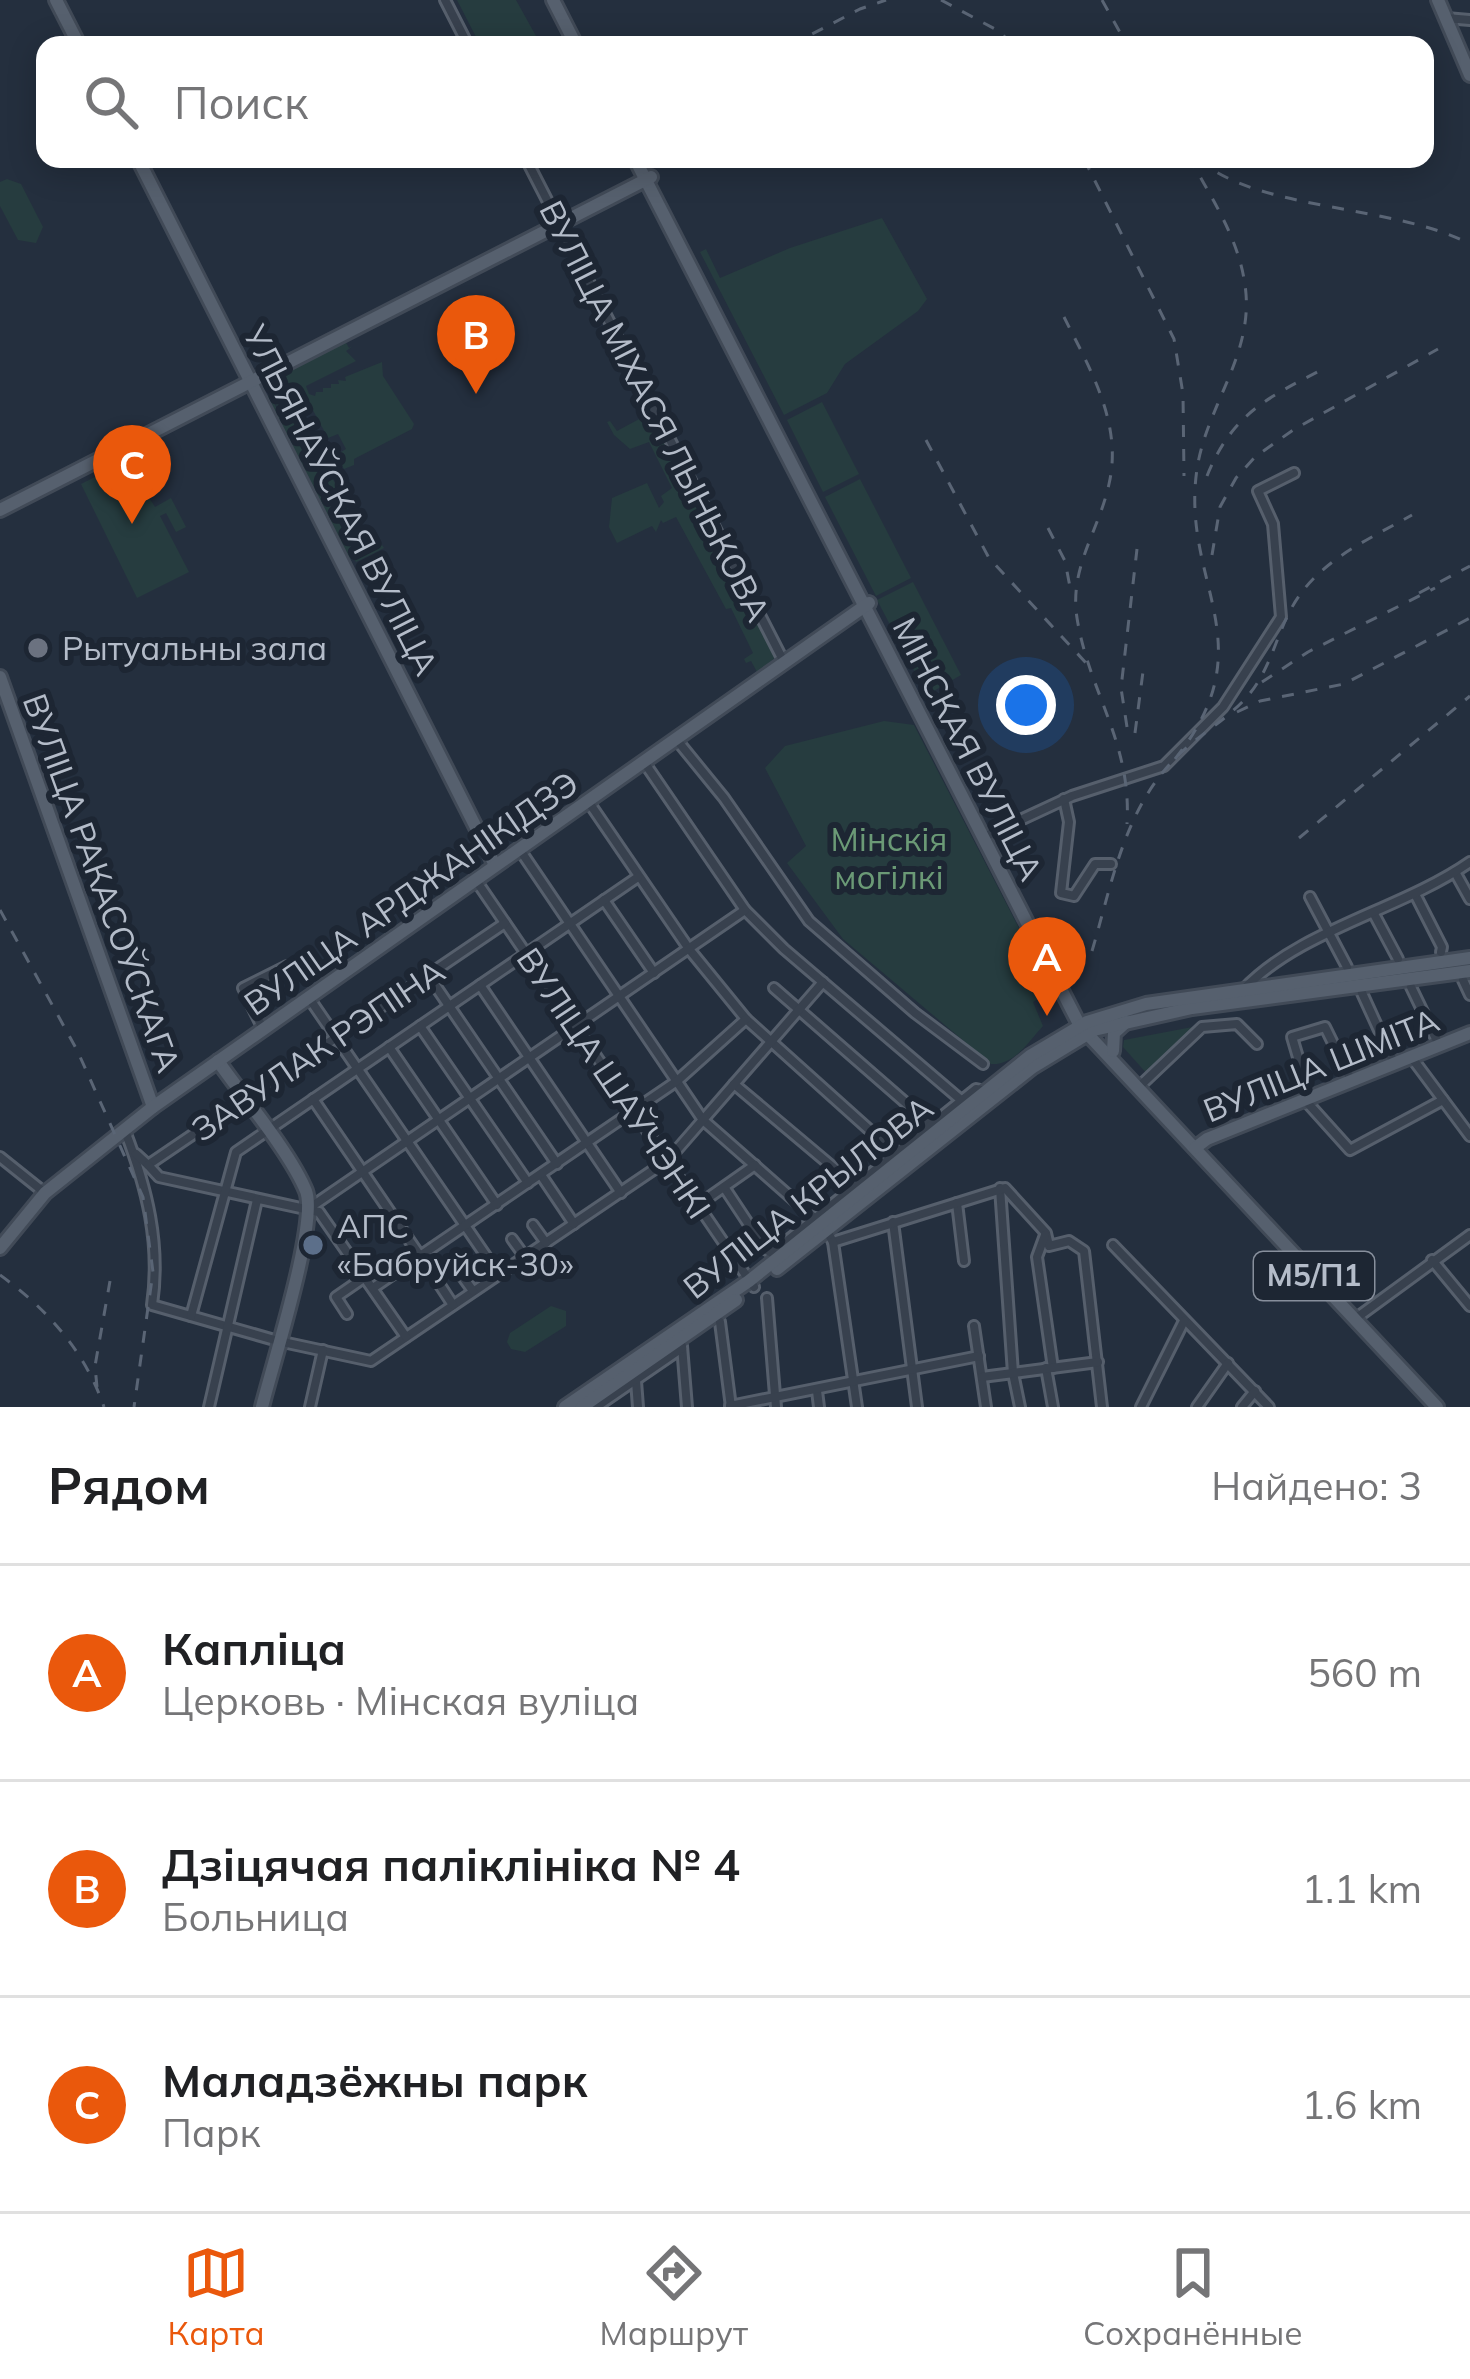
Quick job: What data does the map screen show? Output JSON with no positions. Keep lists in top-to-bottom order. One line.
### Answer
{"streets":{"main road":["УЛЬЯНАЎСКАЯ ВУЛІЦА","МІНСКАЯ ВУЛІЦА","ВУЛІЦА РАКАСОЎСКАГА","ВУЛІЦА АРДЖАНІКІДЗЭ","ВУЛІЦА ШМІТА","ВУЛІЦА КРЫЛОВА","М5/П1"],"street":["ВУЛІЦА МІХАСЯ ЛЫНЬКОВА","ЗАВУЛАК РЭПІНА","ВУЛІЦА ШАЎЧЭНКІ"]},"crossings":[["ВУЛІЦА МІХАСЯ ЛЫНЬКОВА","ВУЛІЦА АРДЖАНІКІДЗЭ"],["УЛЬЯНАЎСКАЯ ВУЛІЦА","ВУЛІЦА АРДЖАНІКІДЗЭ"],["МІНСКАЯ ВУЛІЦА","ВУЛІЦА АРДЖАНІКІДЗЭ"],["МІНСКАЯ ВУЛІЦА","ВУЛІЦА ШМІТА"],["МІНСКАЯ ВУЛІЦА","ВУЛІЦА КРЫЛОВА"],["ВУЛІЦА РАКАСОЎСКАГА","ВУЛІЦА АРДЖАНІКІДЗЭ"],["ВУЛІЦА АРДЖАНІКІДЗЭ","ВУЛІЦА ШАЎЧЭНКІ"],["ЗАВУЛАК РЭПІНА","ВУЛІЦА ШАЎЧЭНКІ"],["ВУЛІЦА ШАЎЧЭНКІ","ВУЛІЦА КРЫЛОВА"]],"parks":["Мінскія могілкі"],"places":["Рытуальны зала","АПС «Бабруйск-30»"],"page":{"search":"Поиск","pins":["B","C","A"],"heading":["Рядом","Найдено: 3"],"list":[{"mark":"A","name":"Капліца","note":"Церковь · Мінская вуліца","value":"560 m"},{"mark":"B","name":"Дзіцячая паліклініка № 4","note":"Больница","value":"1.1 km"},{"mark":"C","name":"Маладзёжны парк","note":"Парк","value":"1.6 km"}],"nav":["Карта","Маршрут","Сохранённые"]}}
